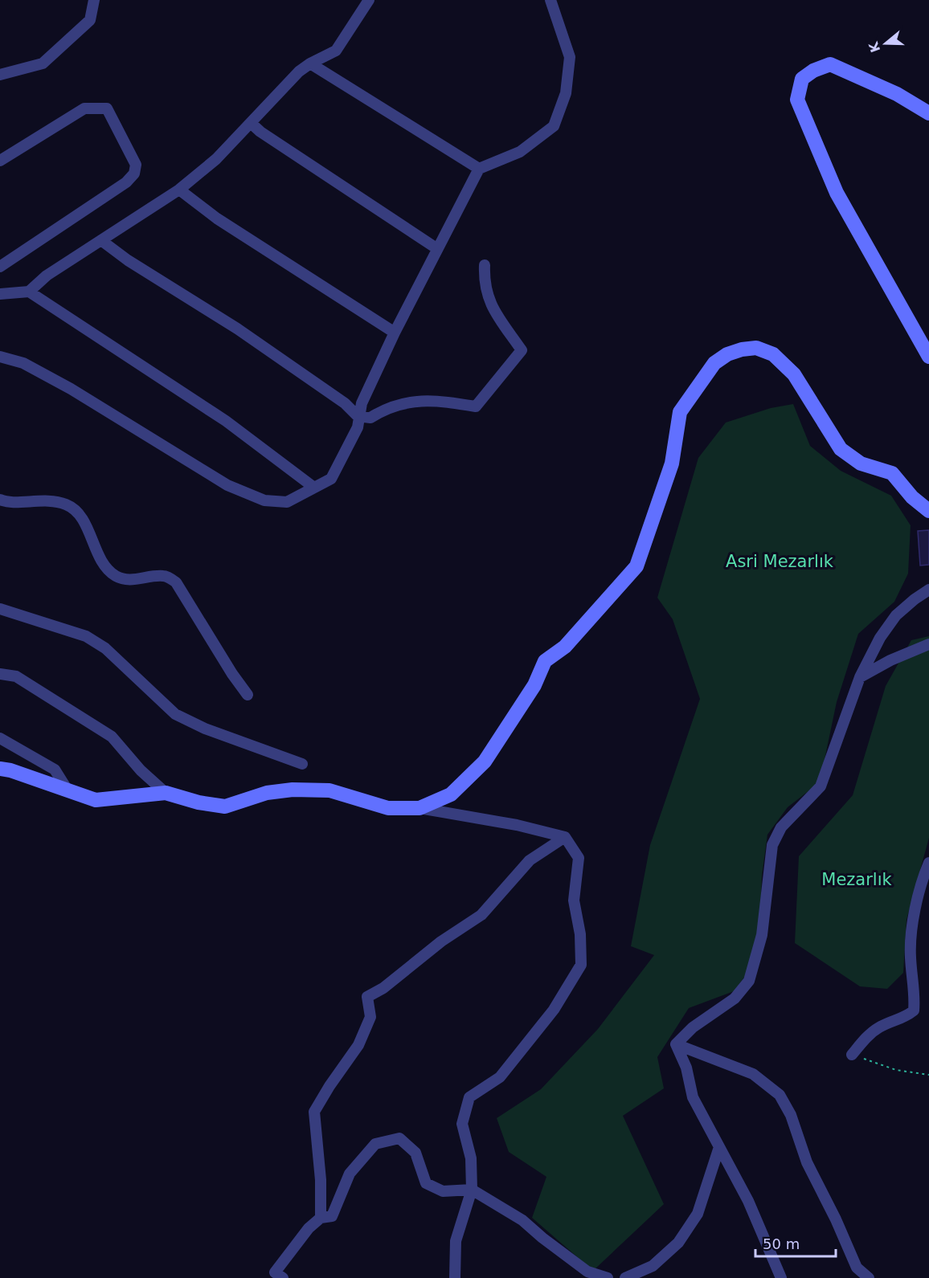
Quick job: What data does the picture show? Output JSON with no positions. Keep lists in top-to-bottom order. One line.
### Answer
{"parks":["Asri Mezarlık","Mezarlık"],"scale_bar":"50 m","north":"left"}
